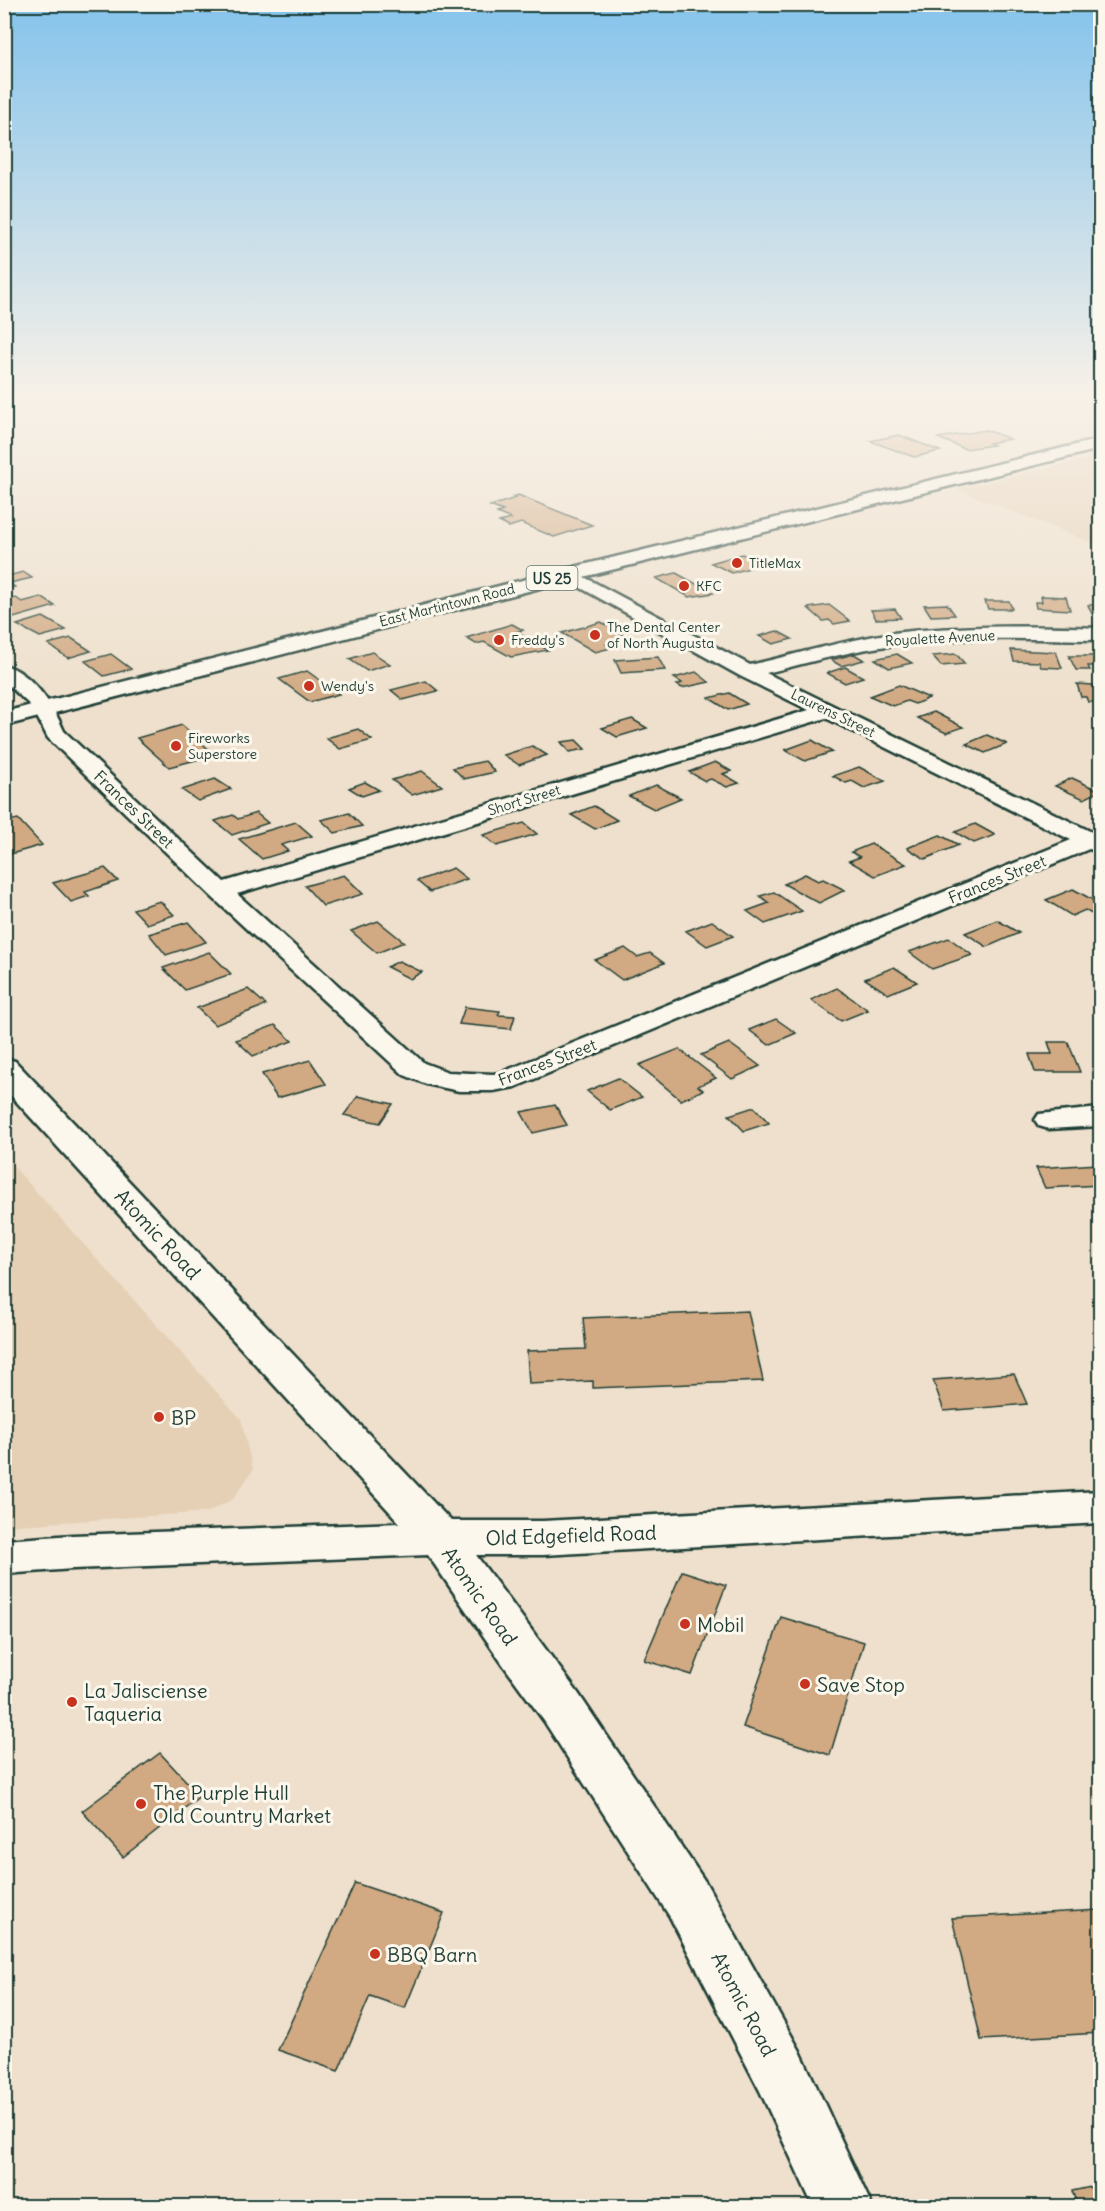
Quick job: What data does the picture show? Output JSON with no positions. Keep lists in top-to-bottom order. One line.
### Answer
{"streets":{"main road":["US 25","East Martintown Road","Atomic Road","Old Edgefield Road"],"street":["Royalette Avenue","Laurens Street","Short Street","Frances Street"]},"crossings":[["East Martintown Road","Laurens Street"],["East Martintown Road","Frances Street"],["Royalette Avenue","Laurens Street"],["Laurens Street","Short Street"],["Laurens Street","Frances Street"],["Short Street","Frances Street"],["Atomic Road","Old Edgefield Road"]],"places":["TitleMax","KFC","The Dental Center of North Augusta","Freddy's","Wendy's","Fireworks Superstore","BP","Mobil","Save Stop","La Jalisciense Taqueria","The Purple Hull Old Country Market","BBQ Barn"]}
